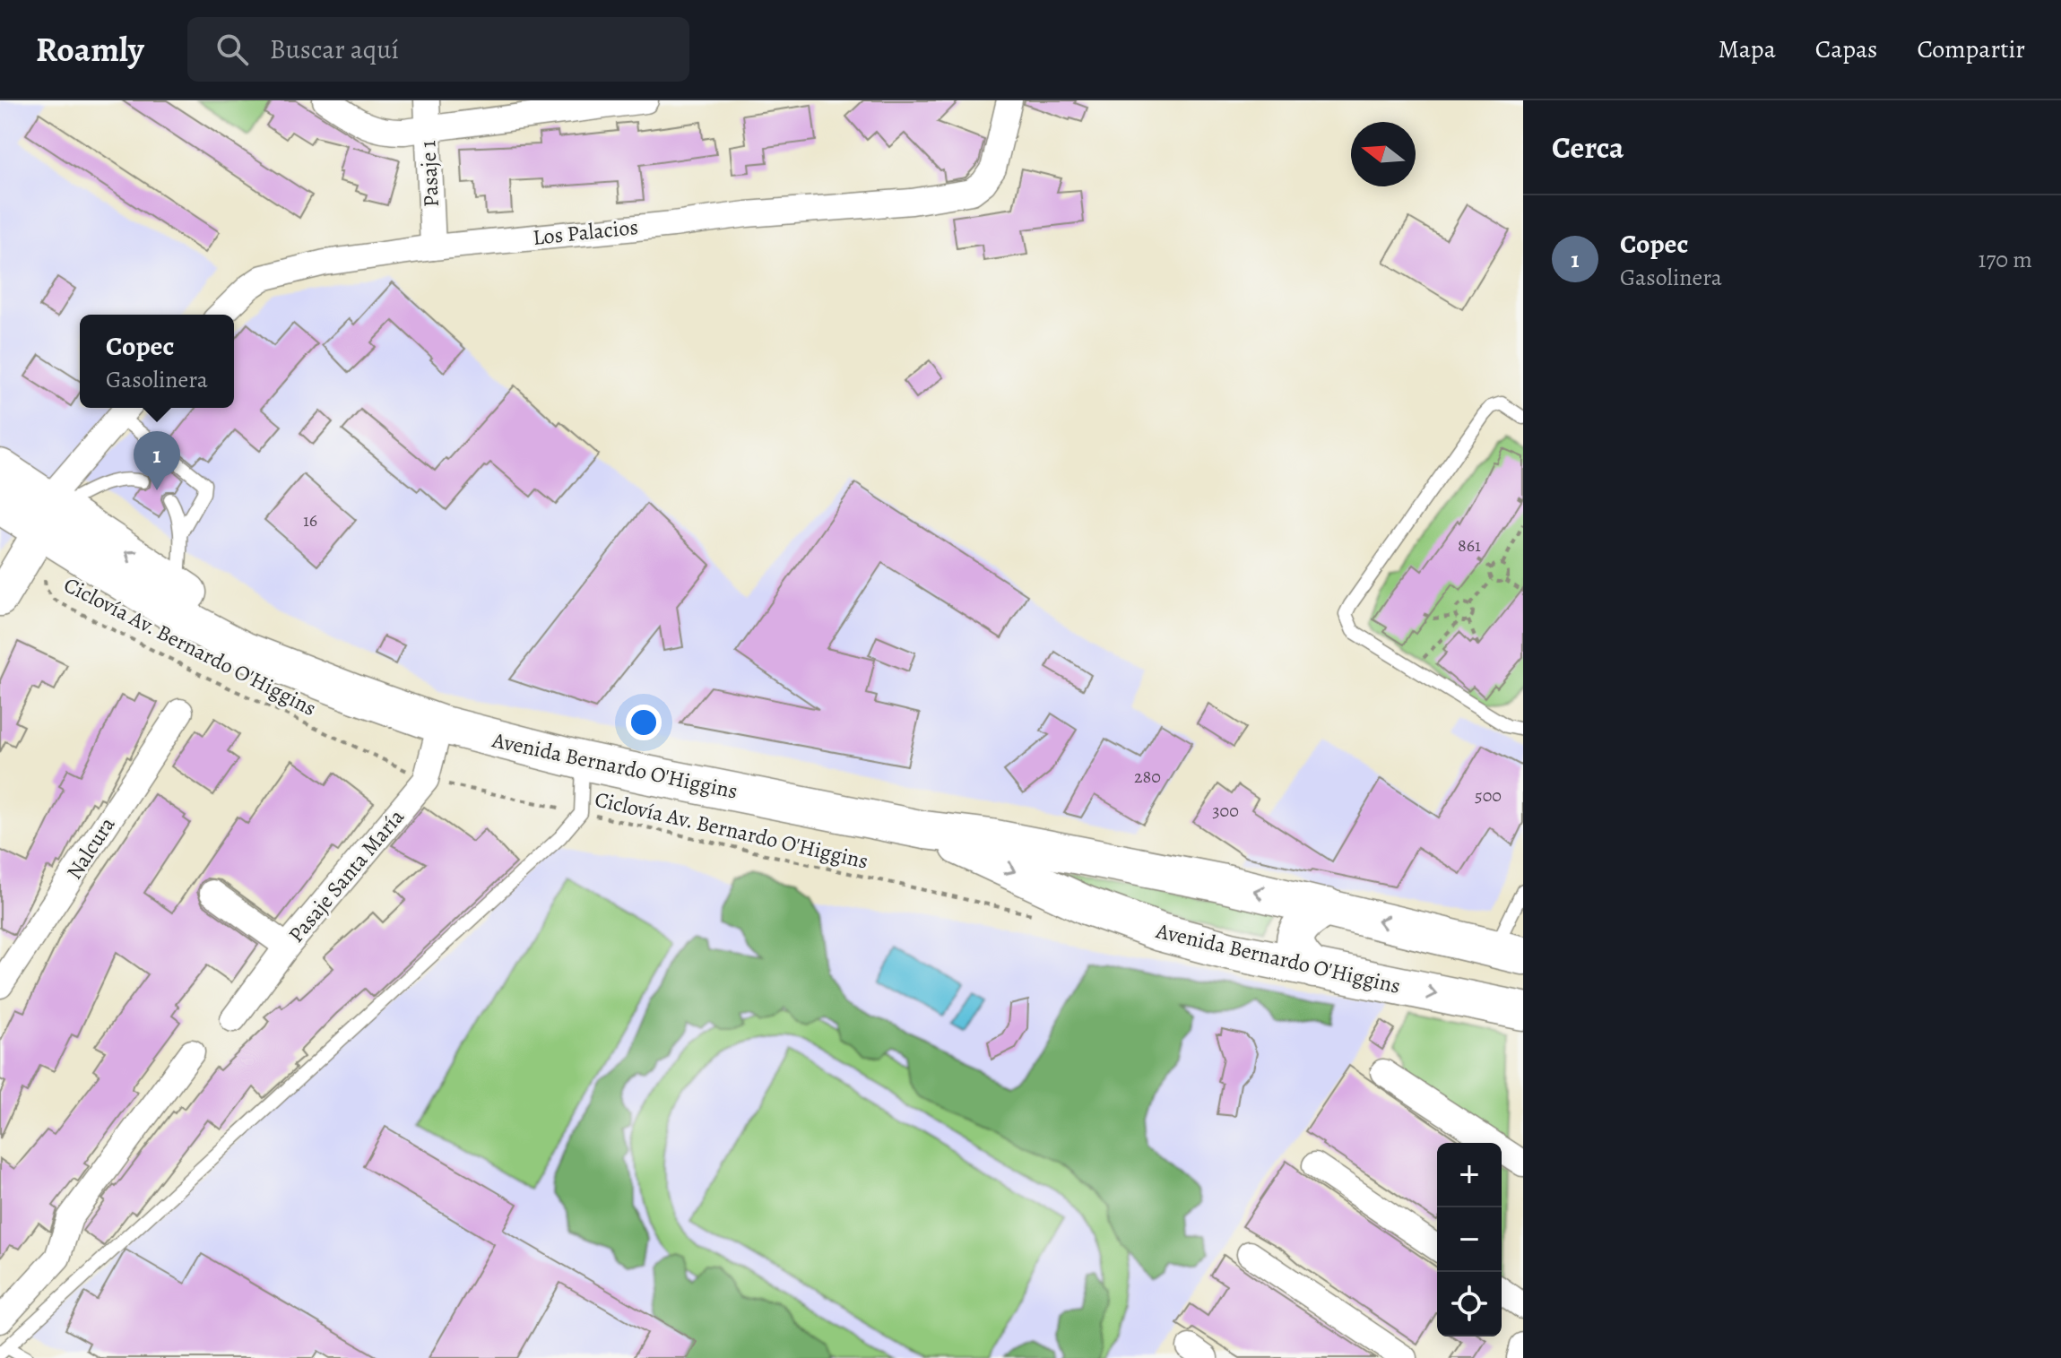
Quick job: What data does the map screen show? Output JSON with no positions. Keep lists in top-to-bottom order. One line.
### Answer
{"streets":{"main road":["Avenida Bernardo O'Higgins"],"street":["Pasaje 1","Los Palacios","Nalcura","Pasaje Santa María"],"path":["Ciclovía Av. Bernardo O'Higgins"]},"crossings":[["Pasaje 1","Los Palacios"],["Ciclovía Av. Bernardo O'Higgins","Avenida Bernardo O'Higgins"],["Ciclovía Av. Bernardo O'Higgins","Pasaje Santa María"],["Avenida Bernardo O'Higgins","Pasaje Santa María"]],"house_numbers":["16","861","280","500","300"],"north":"left","page":{"header":"Roamly","search":"Buscar aquí","nav":["Mapa","Capas","Compartir"],"heading":"Cerca","list":[{"mark":"1","name":"Copec","note":"Gasolinera","value":"170 m"}],"popup":["Copec","Gasolinera"],"pins":"1","map_buttons":["+","−"]}}
